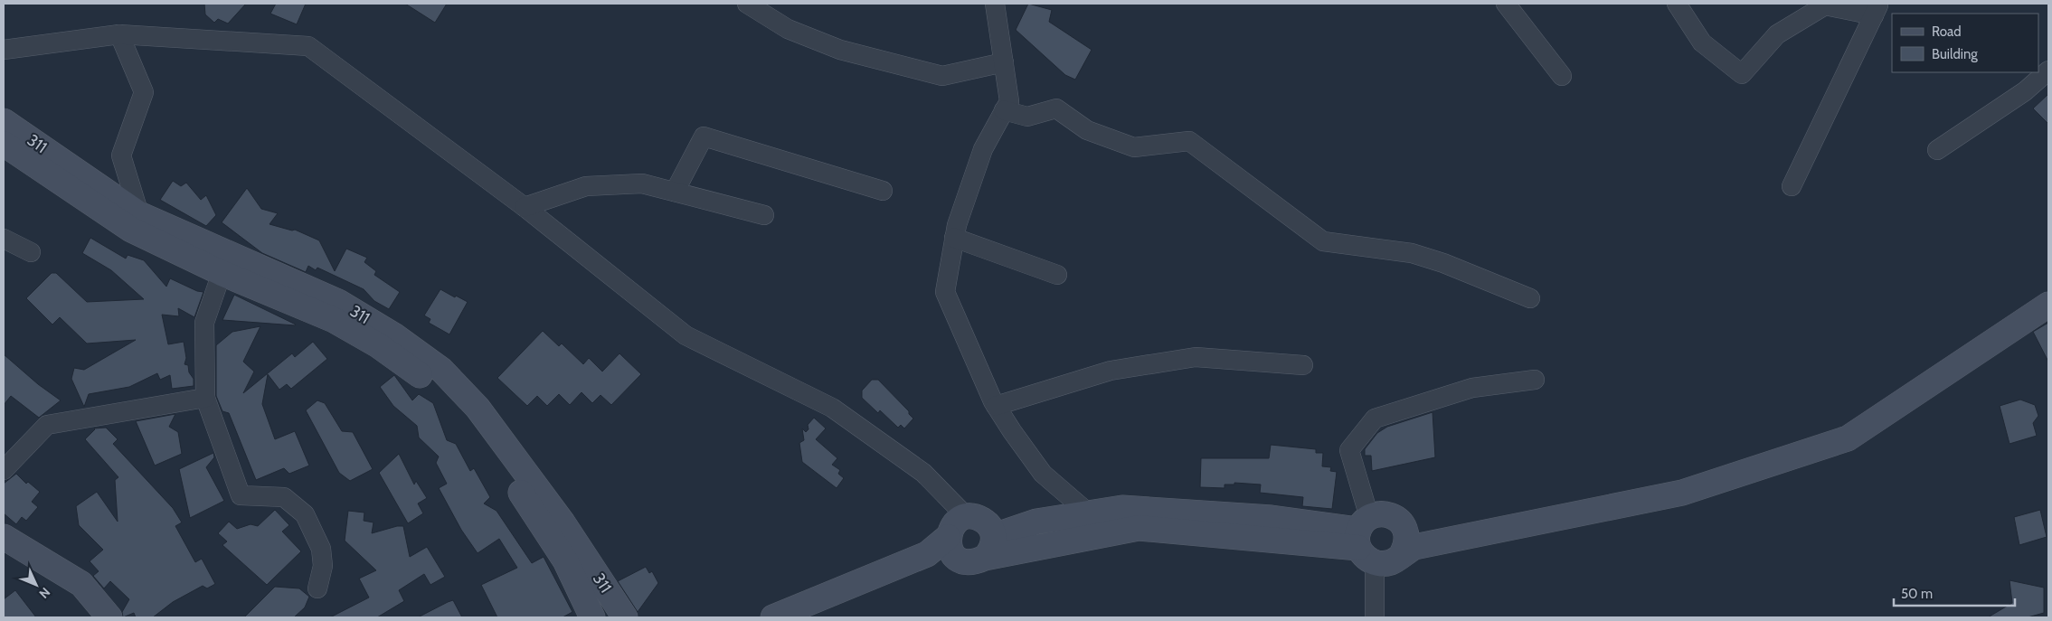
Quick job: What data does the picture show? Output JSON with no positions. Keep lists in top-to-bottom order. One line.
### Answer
{"streets":{"street":["311"]},"legend":["Road","Building"],"scale_bar":"50 m","north":"bottom right"}
